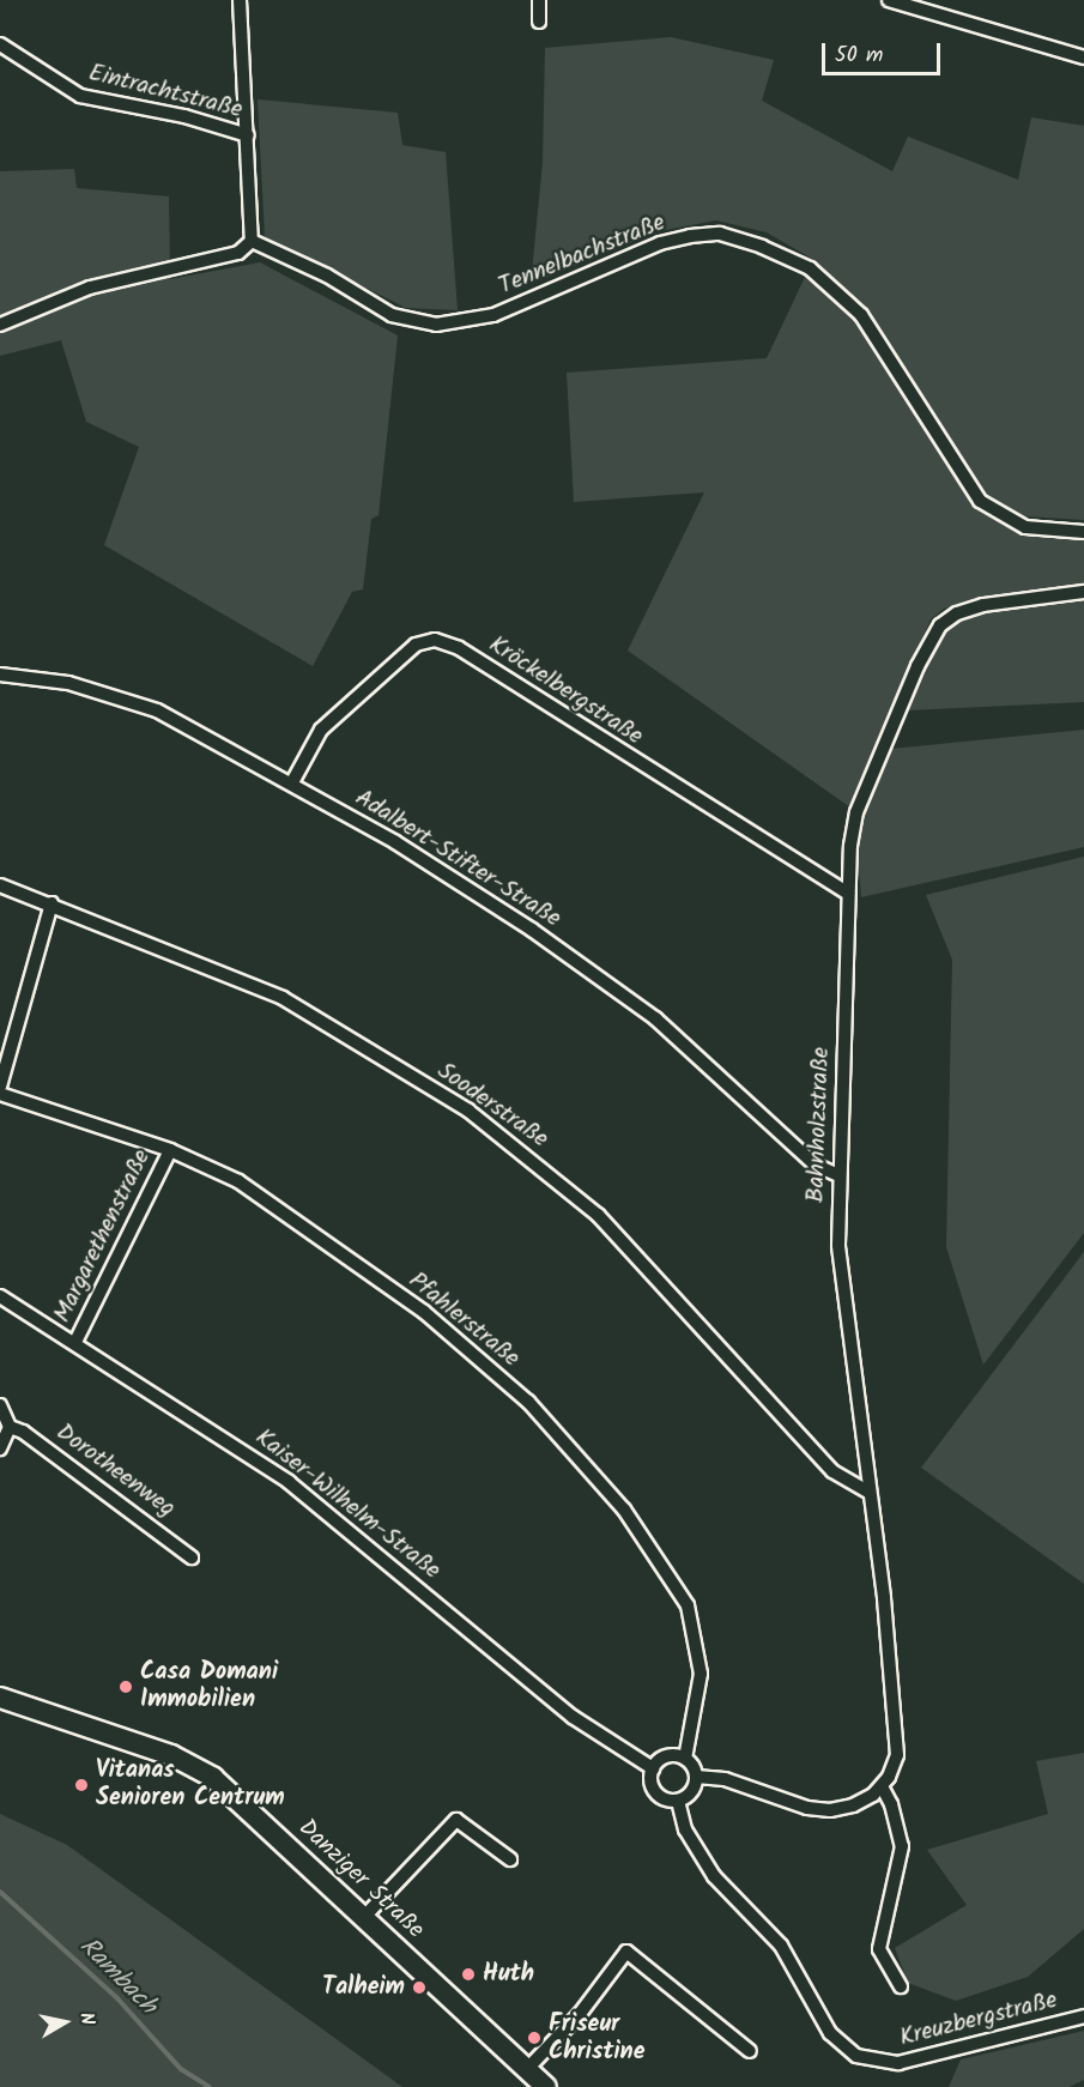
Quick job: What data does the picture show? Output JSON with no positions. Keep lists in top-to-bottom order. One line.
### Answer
{"streets":{"main road":["Danziger Straße"],"street":["Eintrachtstraße","Tennelbachstraße","Kröckelbergstraße","Adalbert-Stifter-Straße","Sooderstraße","Bahnholzstraße","Margarethenstraße","Pfahlerstraße","Dorotheenweg","Kaiser-Wilhelm-Straße","Kreuzbergstraße"]},"crossings":[["Kröckelbergstraße","Adalbert-Stifter-Straße"],["Kröckelbergstraße","Bahnholzstraße"],["Adalbert-Stifter-Straße","Bahnholzstraße"],["Sooderstraße","Bahnholzstraße"],["Margarethenstraße","Pfahlerstraße"],["Margarethenstraße","Kaiser-Wilhelm-Straße"],["Pfahlerstraße","Kaiser-Wilhelm-Straße"],["Pfahlerstraße","Kreuzbergstraße"],["Kaiser-Wilhelm-Straße","Kreuzbergstraße"]],"water":["Rambach"],"places":["Casa Domani Immobilien","Vitanas Senioren Centrum","Huth","Talheim","Friseur Christine"],"scale_bar":"50 m","north":"right"}
